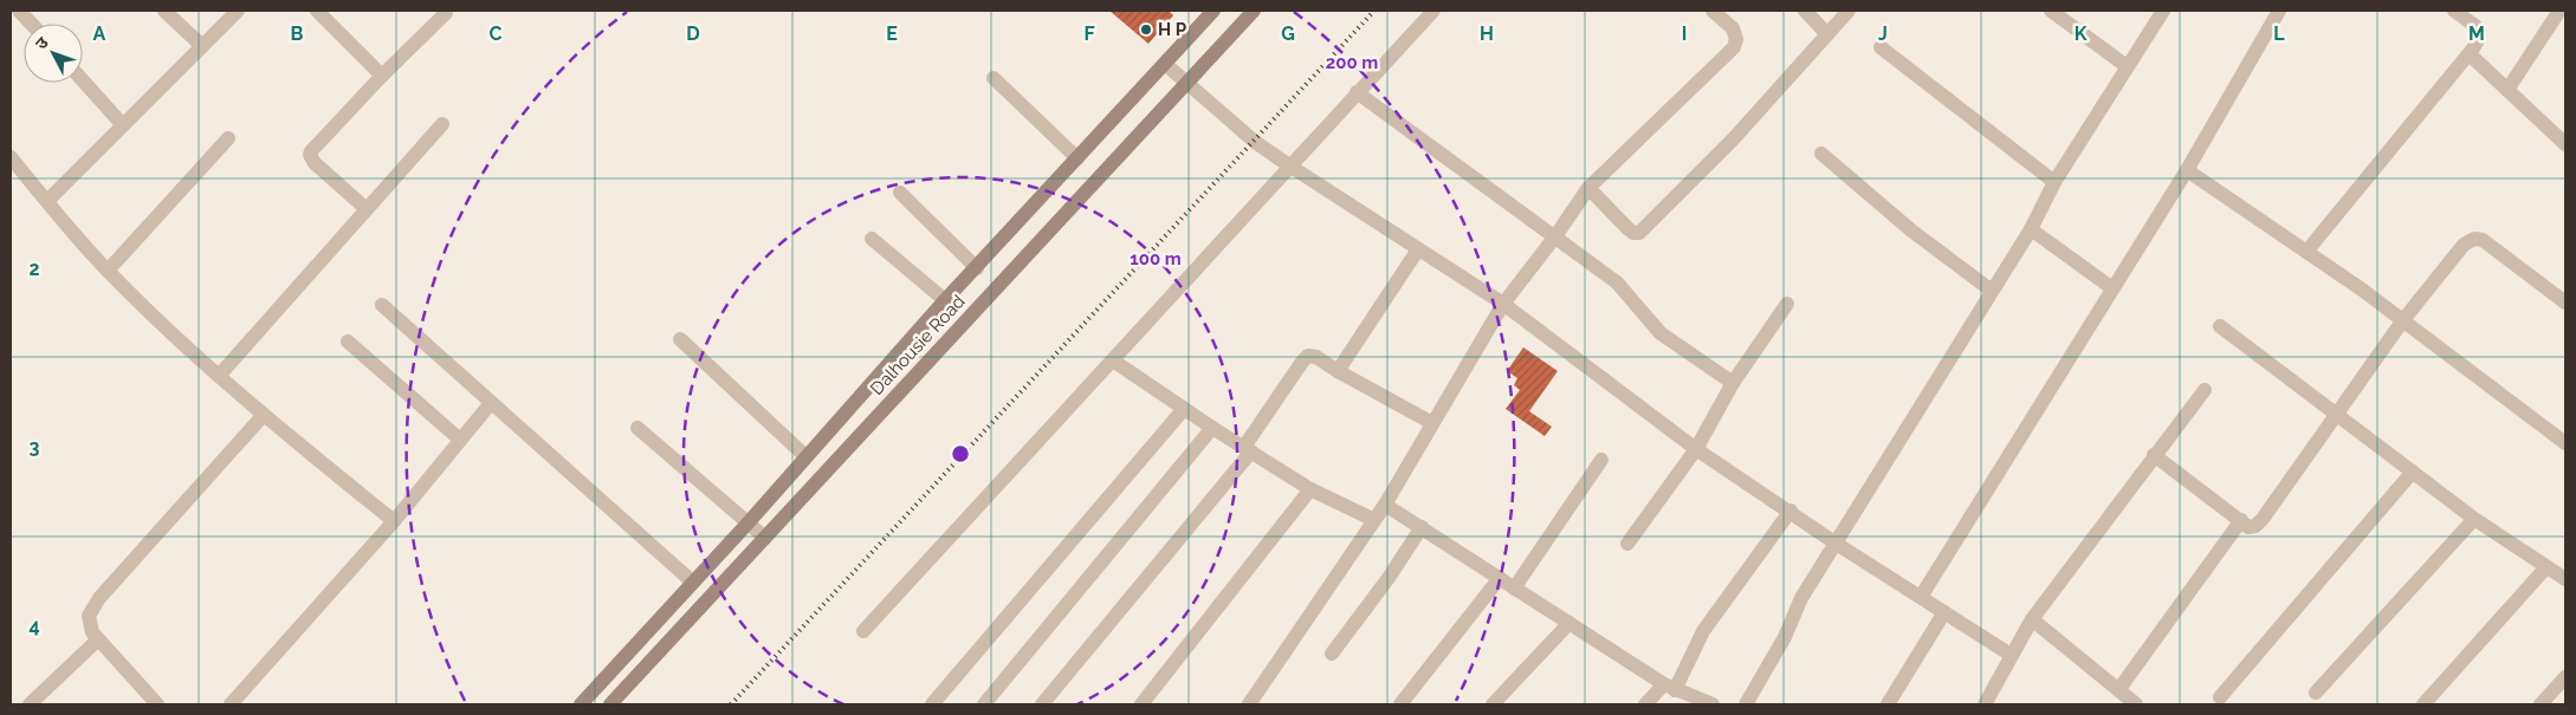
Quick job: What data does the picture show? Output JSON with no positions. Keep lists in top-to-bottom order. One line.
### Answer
{"streets":{"street":["Dalhousie Road"]},"places":["H P"],"north":"top left","grid":{"columns":["A","B","C","D","E","F","G","H","I","J","K","L","M"],"rows":["2","3","4"]},"rings":["200 m","100 m"]}
